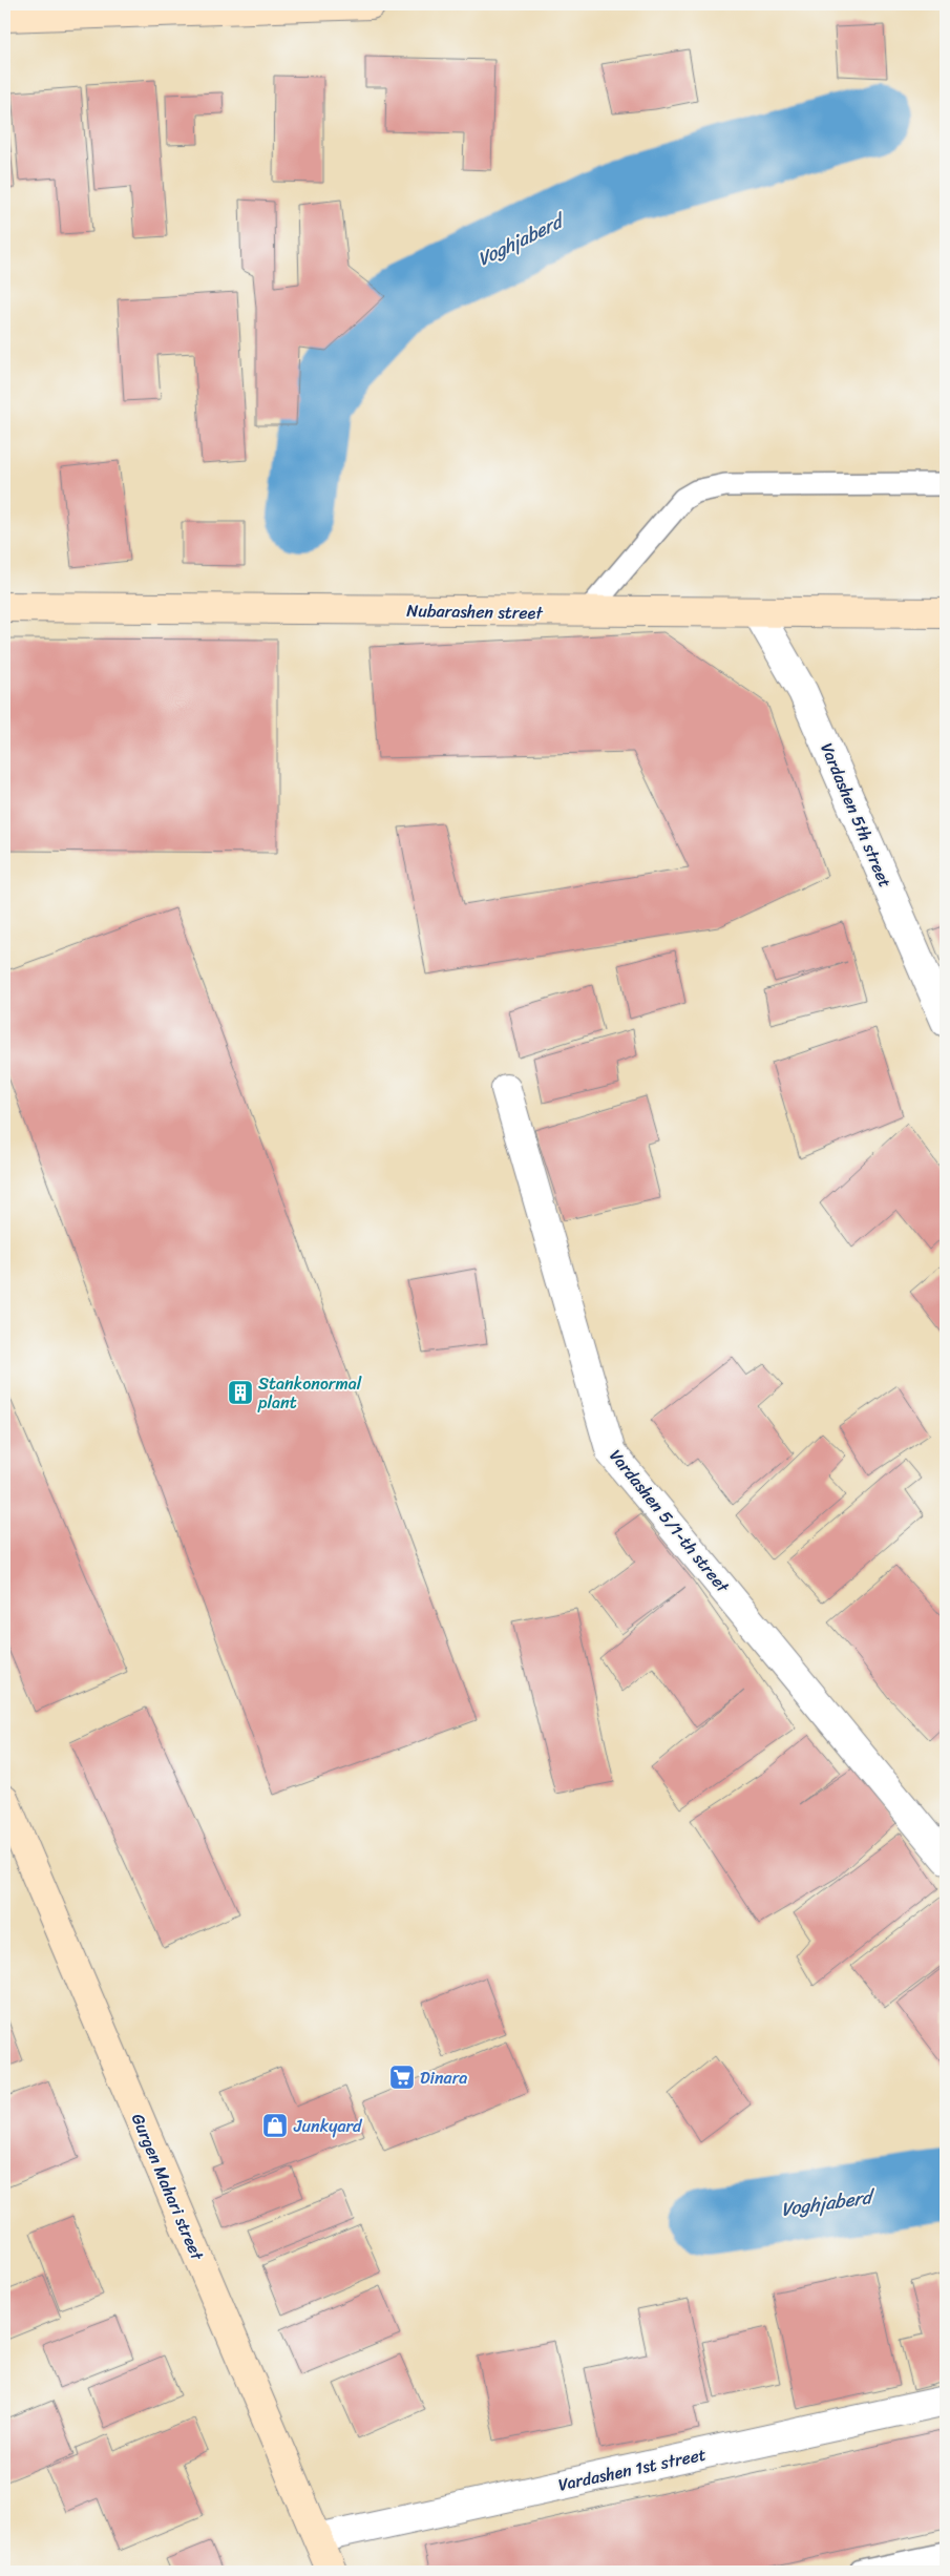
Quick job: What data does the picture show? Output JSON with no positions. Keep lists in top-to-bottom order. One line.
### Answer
{"streets":{"main road":["Nubarashen street","Gurgen Mahari street"],"street":["Vardashen 5th street","Vardashen 5/1-th street","Vardashen 1st street"]},"crossings":[["Nubarashen street","Vardashen 5th street"],["Gurgen Mahari street","Vardashen 1st street"]],"water":["Voghjaberd"],"places":{"building":["Stankonormal plant"],"supermarket":["Dinara"],"shop":["Junkyard"]}}
